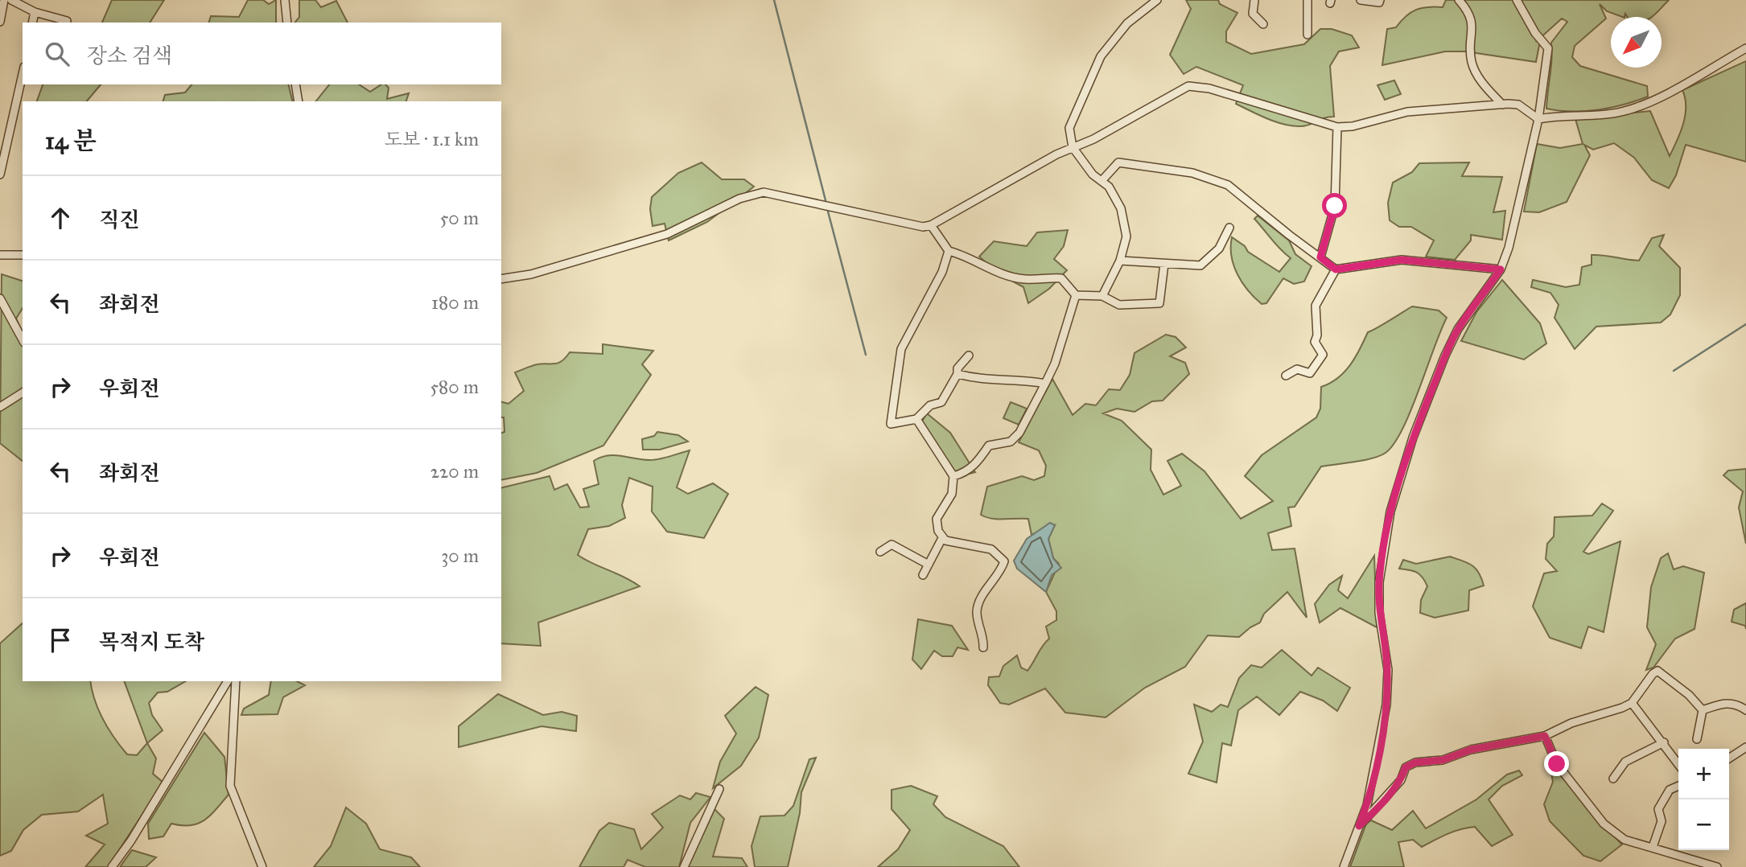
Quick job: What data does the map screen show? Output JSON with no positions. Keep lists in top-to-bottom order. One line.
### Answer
{"north":"bottom left","page":{"search":"장소 검색","heading":["14 분","도보 · 1.1 km"],"list":[["직진","50 m"],["좌회전","180 m"],["우회전","580 m"],["좌회전","220 m"],["우회전","30 m"],"목적지 도착"],"map_buttons":["+","−"]}}
